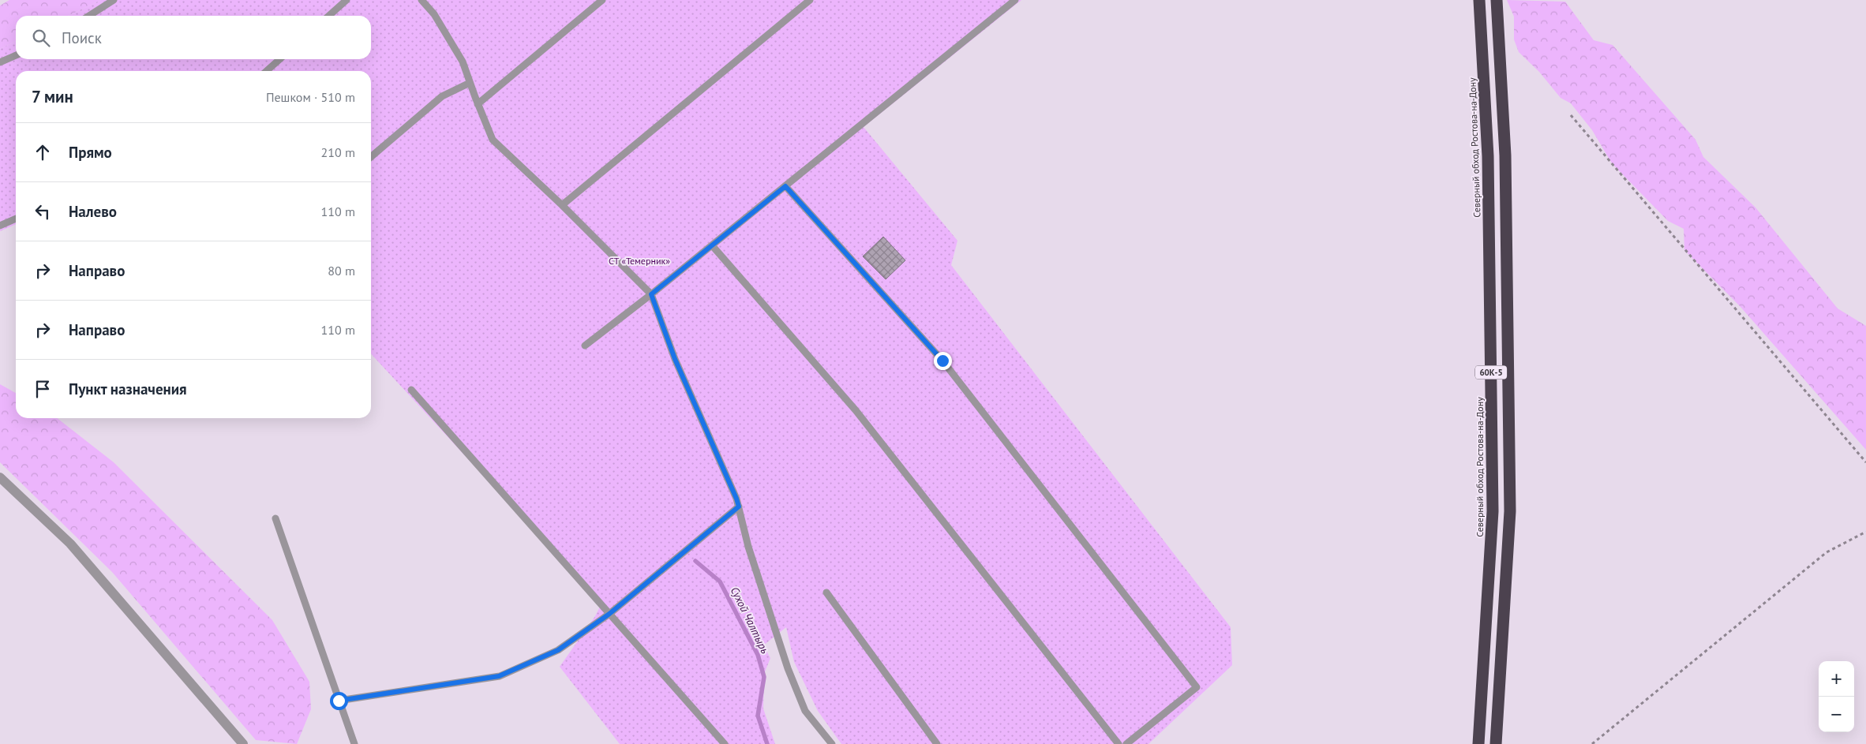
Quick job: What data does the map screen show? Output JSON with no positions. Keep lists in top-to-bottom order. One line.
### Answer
{"streets":{"highway":["Северный обход Ростова-на-Дону","60К-5"]},"water":["Сухой Чалтырь"],"parks":["СТ «Темерник»"],"page":{"search":"Поиск","heading":["7 мин","Пешком · 510 m"],"list":[["Прямо","210 m"],["Налево","110 m"],["Направо","80 m"],["Направо","110 m"],"Пункт назначения"],"map_buttons":["+","−"]}}
